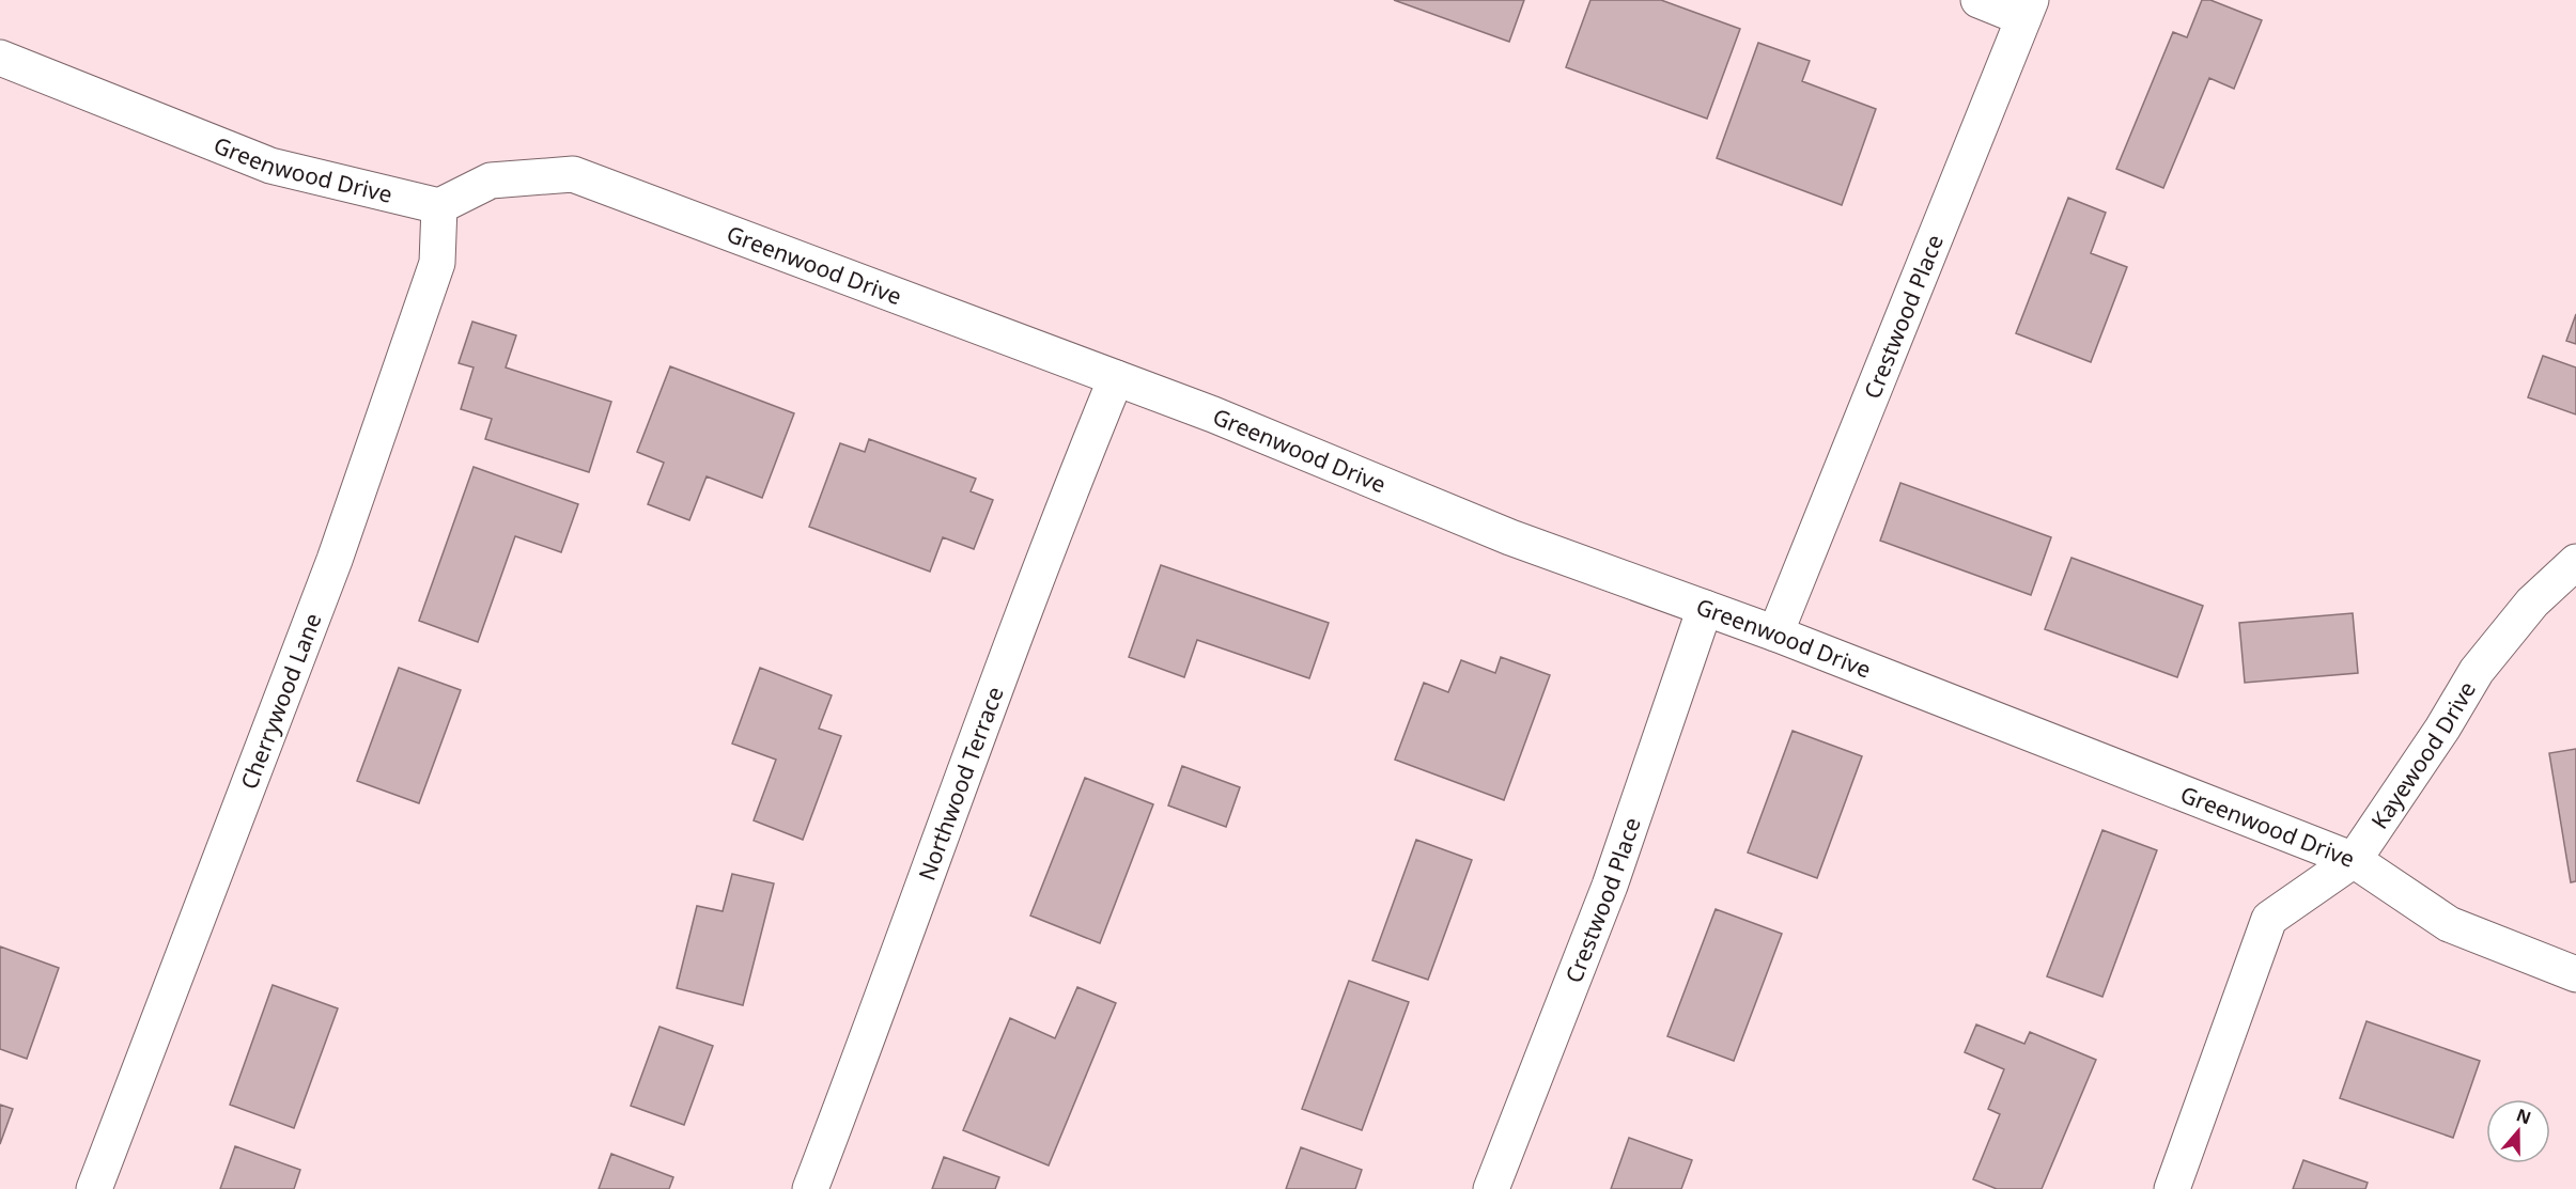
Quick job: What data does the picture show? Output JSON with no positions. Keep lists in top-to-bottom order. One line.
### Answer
{"streets":{"street":["Greenwood Drive","Crestwood Place","Cherrywood Lane","Kayewood Drive","Northwood Terrace"]},"crossings":[["Greenwood Drive","Crestwood Place"],["Greenwood Drive","Cherrywood Lane"],["Greenwood Drive","Kayewood Drive"],["Greenwood Drive","Northwood Terrace"]],"north":"top"}
